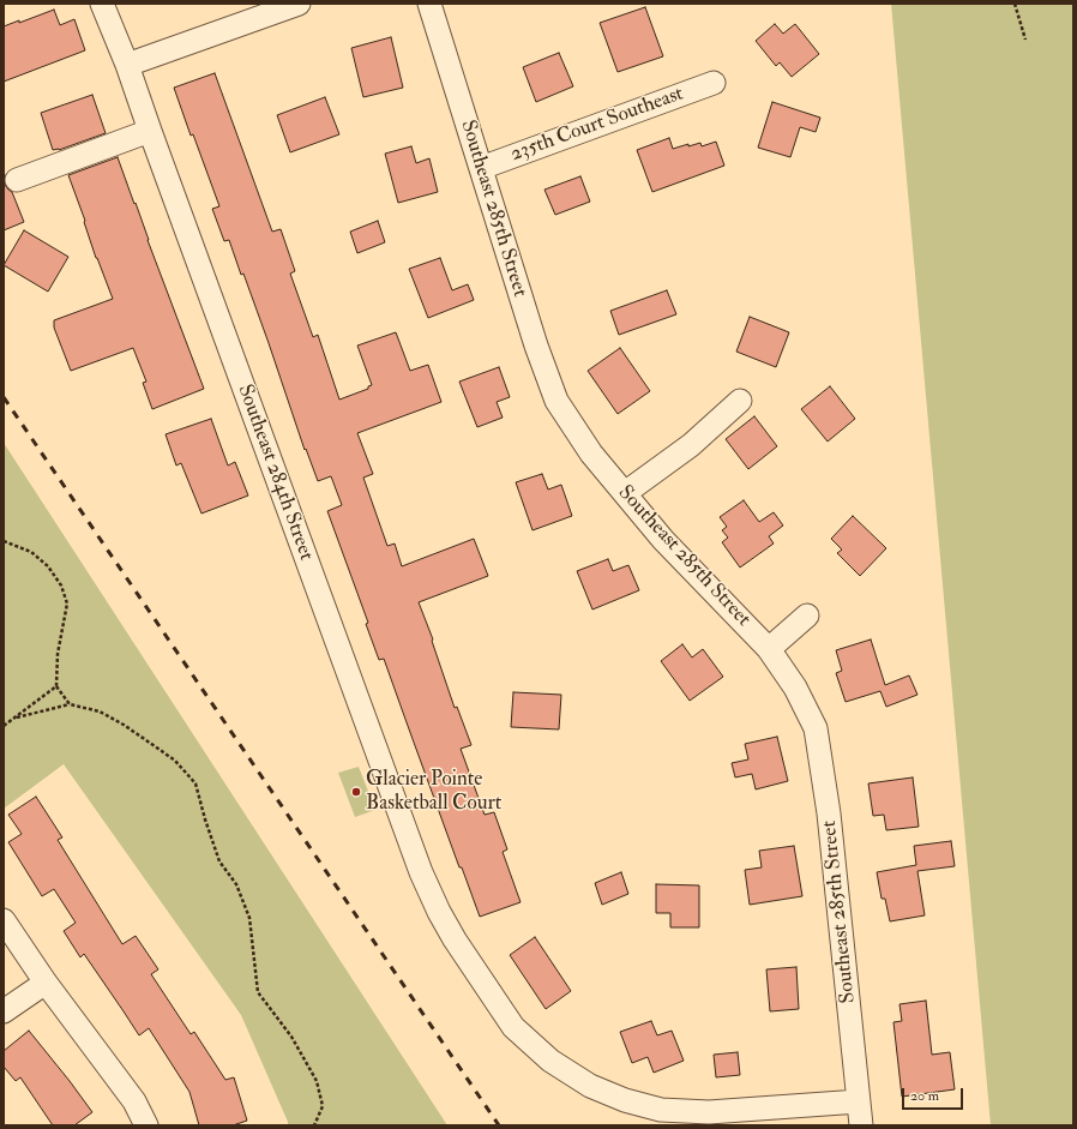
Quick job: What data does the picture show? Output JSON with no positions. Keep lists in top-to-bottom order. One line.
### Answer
{"streets":{"street":["235th Court Southeast","Southeast 285th Street","Southeast 284th Street"]},"crossings":[["235th Court Southeast","Southeast 285th Street"],["Southeast 285th Street","Southeast 284th Street"]],"places":["Glacier Pointe Basketball Court"],"scale_bar":"20 m"}
